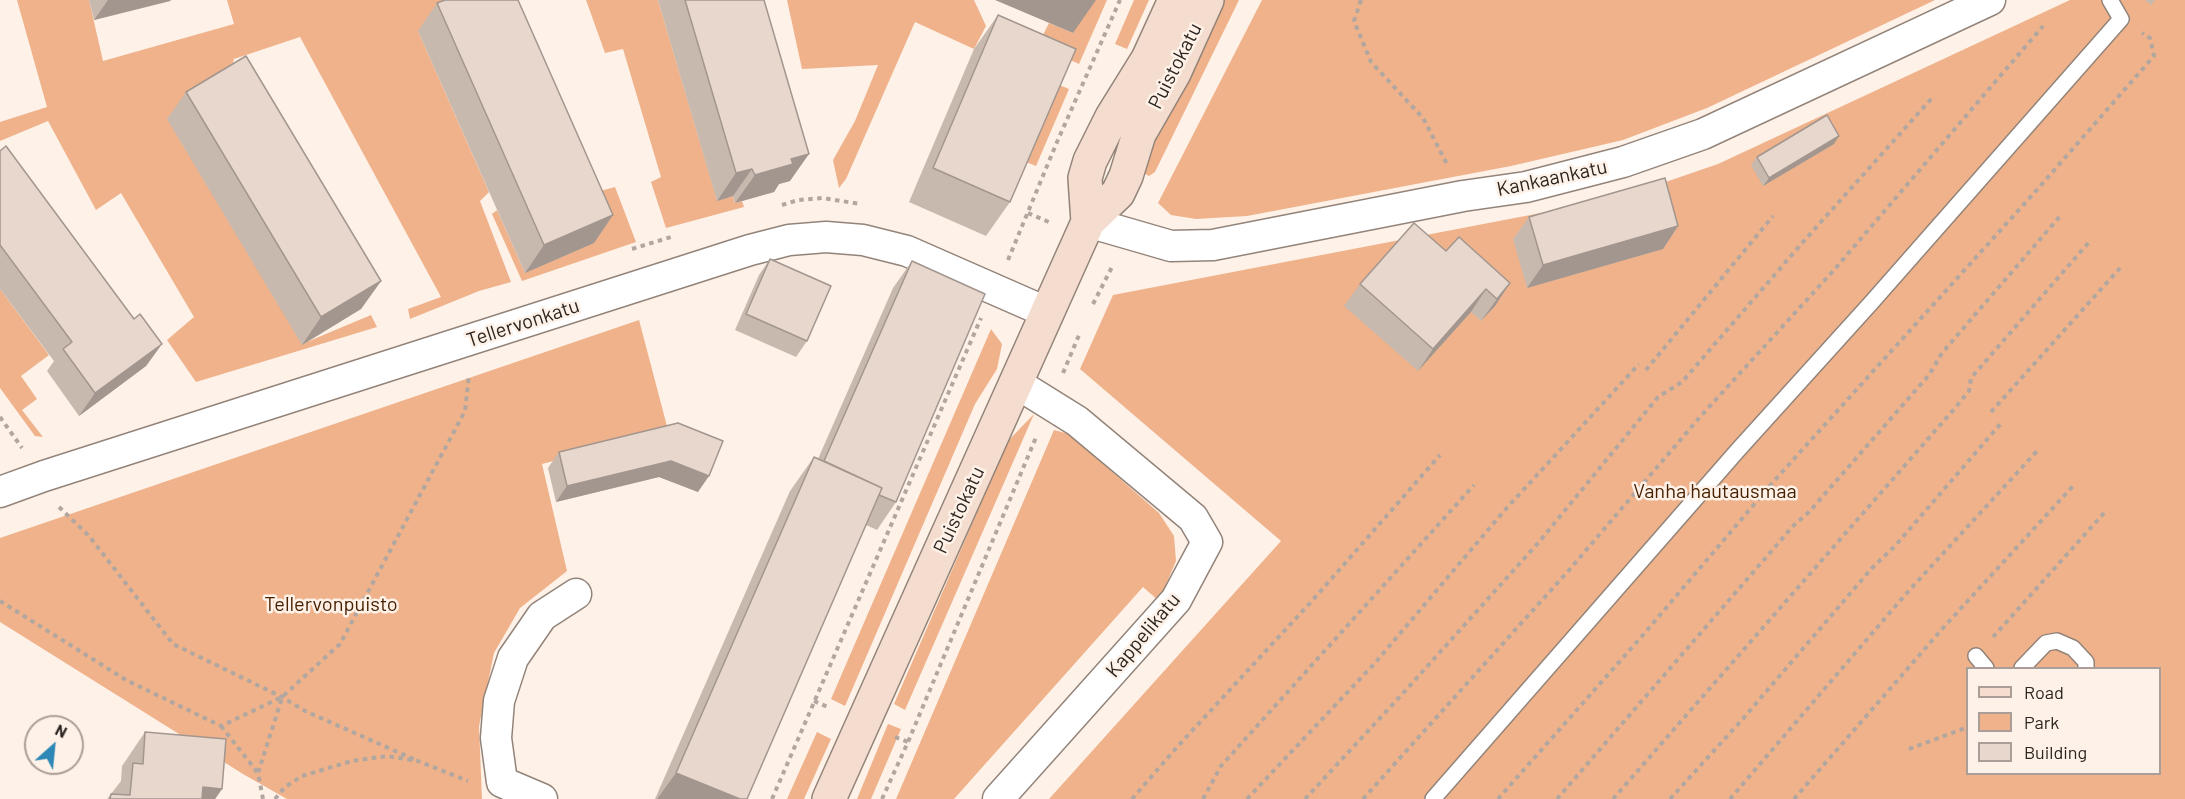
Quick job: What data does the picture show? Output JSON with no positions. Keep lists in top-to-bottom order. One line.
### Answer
{"streets":{"main road":["Puistokatu"],"street":["Kankaankatu","Tellervonkatu","Kappelikatu"]},"crossings":[["Puistokatu","Kankaankatu"],["Puistokatu","Tellervonkatu"],["Puistokatu","Kappelikatu"]],"parks":["Vanha hautausmaa","Tellervonpuisto"],"legend":["Road","Park","Building"],"north":"top right"}
